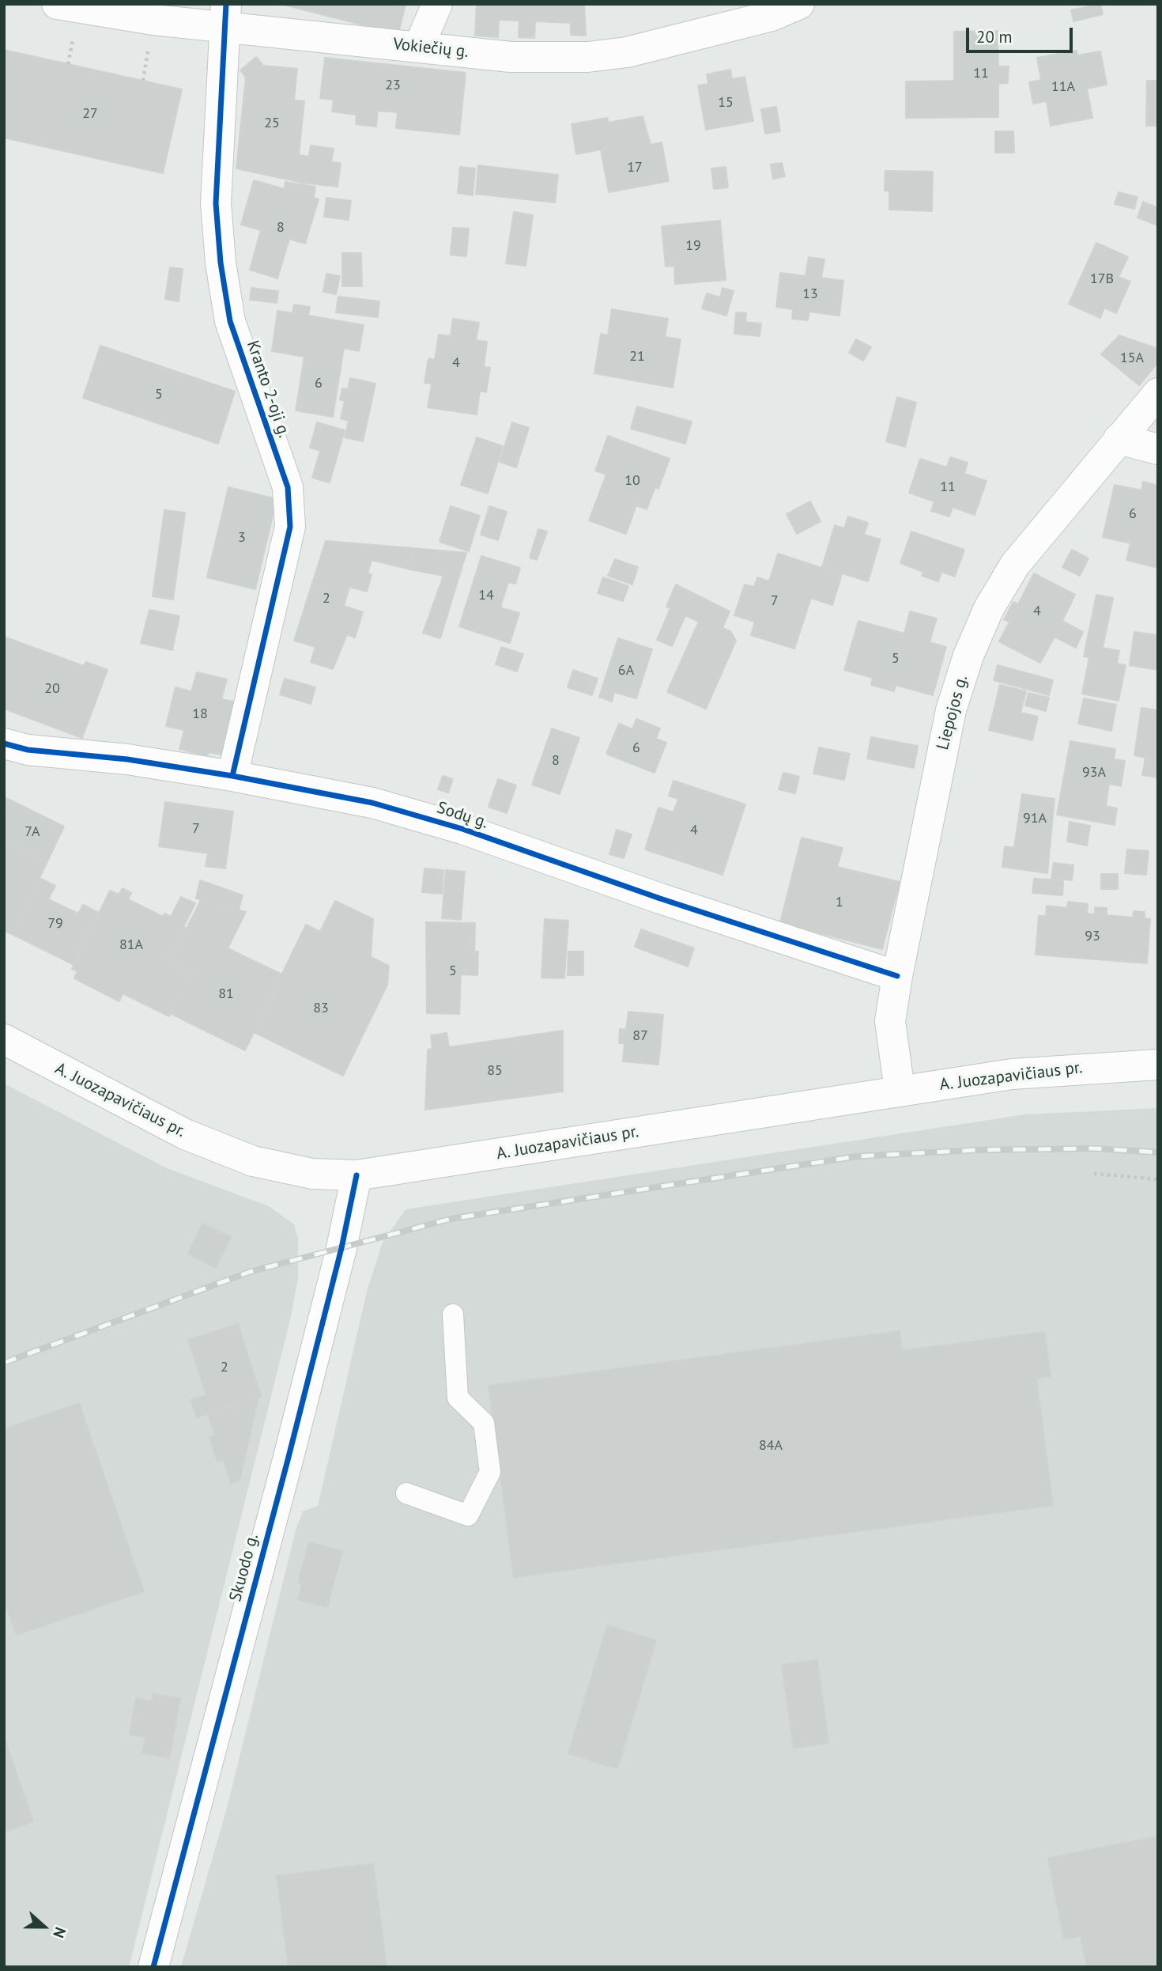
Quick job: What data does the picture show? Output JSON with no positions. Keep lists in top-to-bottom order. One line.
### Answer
{"streets":{"street":["Vokiečių g.","Kranto 2-oji g.","Liepojos g.","Sodų g.","A. Juozapavičiaus pr.","Skuodo g."]},"crossings":[["Vokiečių g.","Kranto 2-oji g."],["Kranto 2-oji g.","Sodų g."],["Liepojos g.","Sodų g."],["Liepojos g.","A. Juozapavičiaus pr."],["A. Juozapavičiaus pr.","Skuodo g."]],"house_numbers":["11","23","11A","15","27","25","17","8","19","17B","13","21","15A","4","6","5","10","11","6","3","14","2","7","4","5","6A","20","18","6","8","93A","91A","7","4","7A","1","79","93","81A","5","81","83","87","85","2","84A"],"scale_bar":"20 m","north":"right"}
